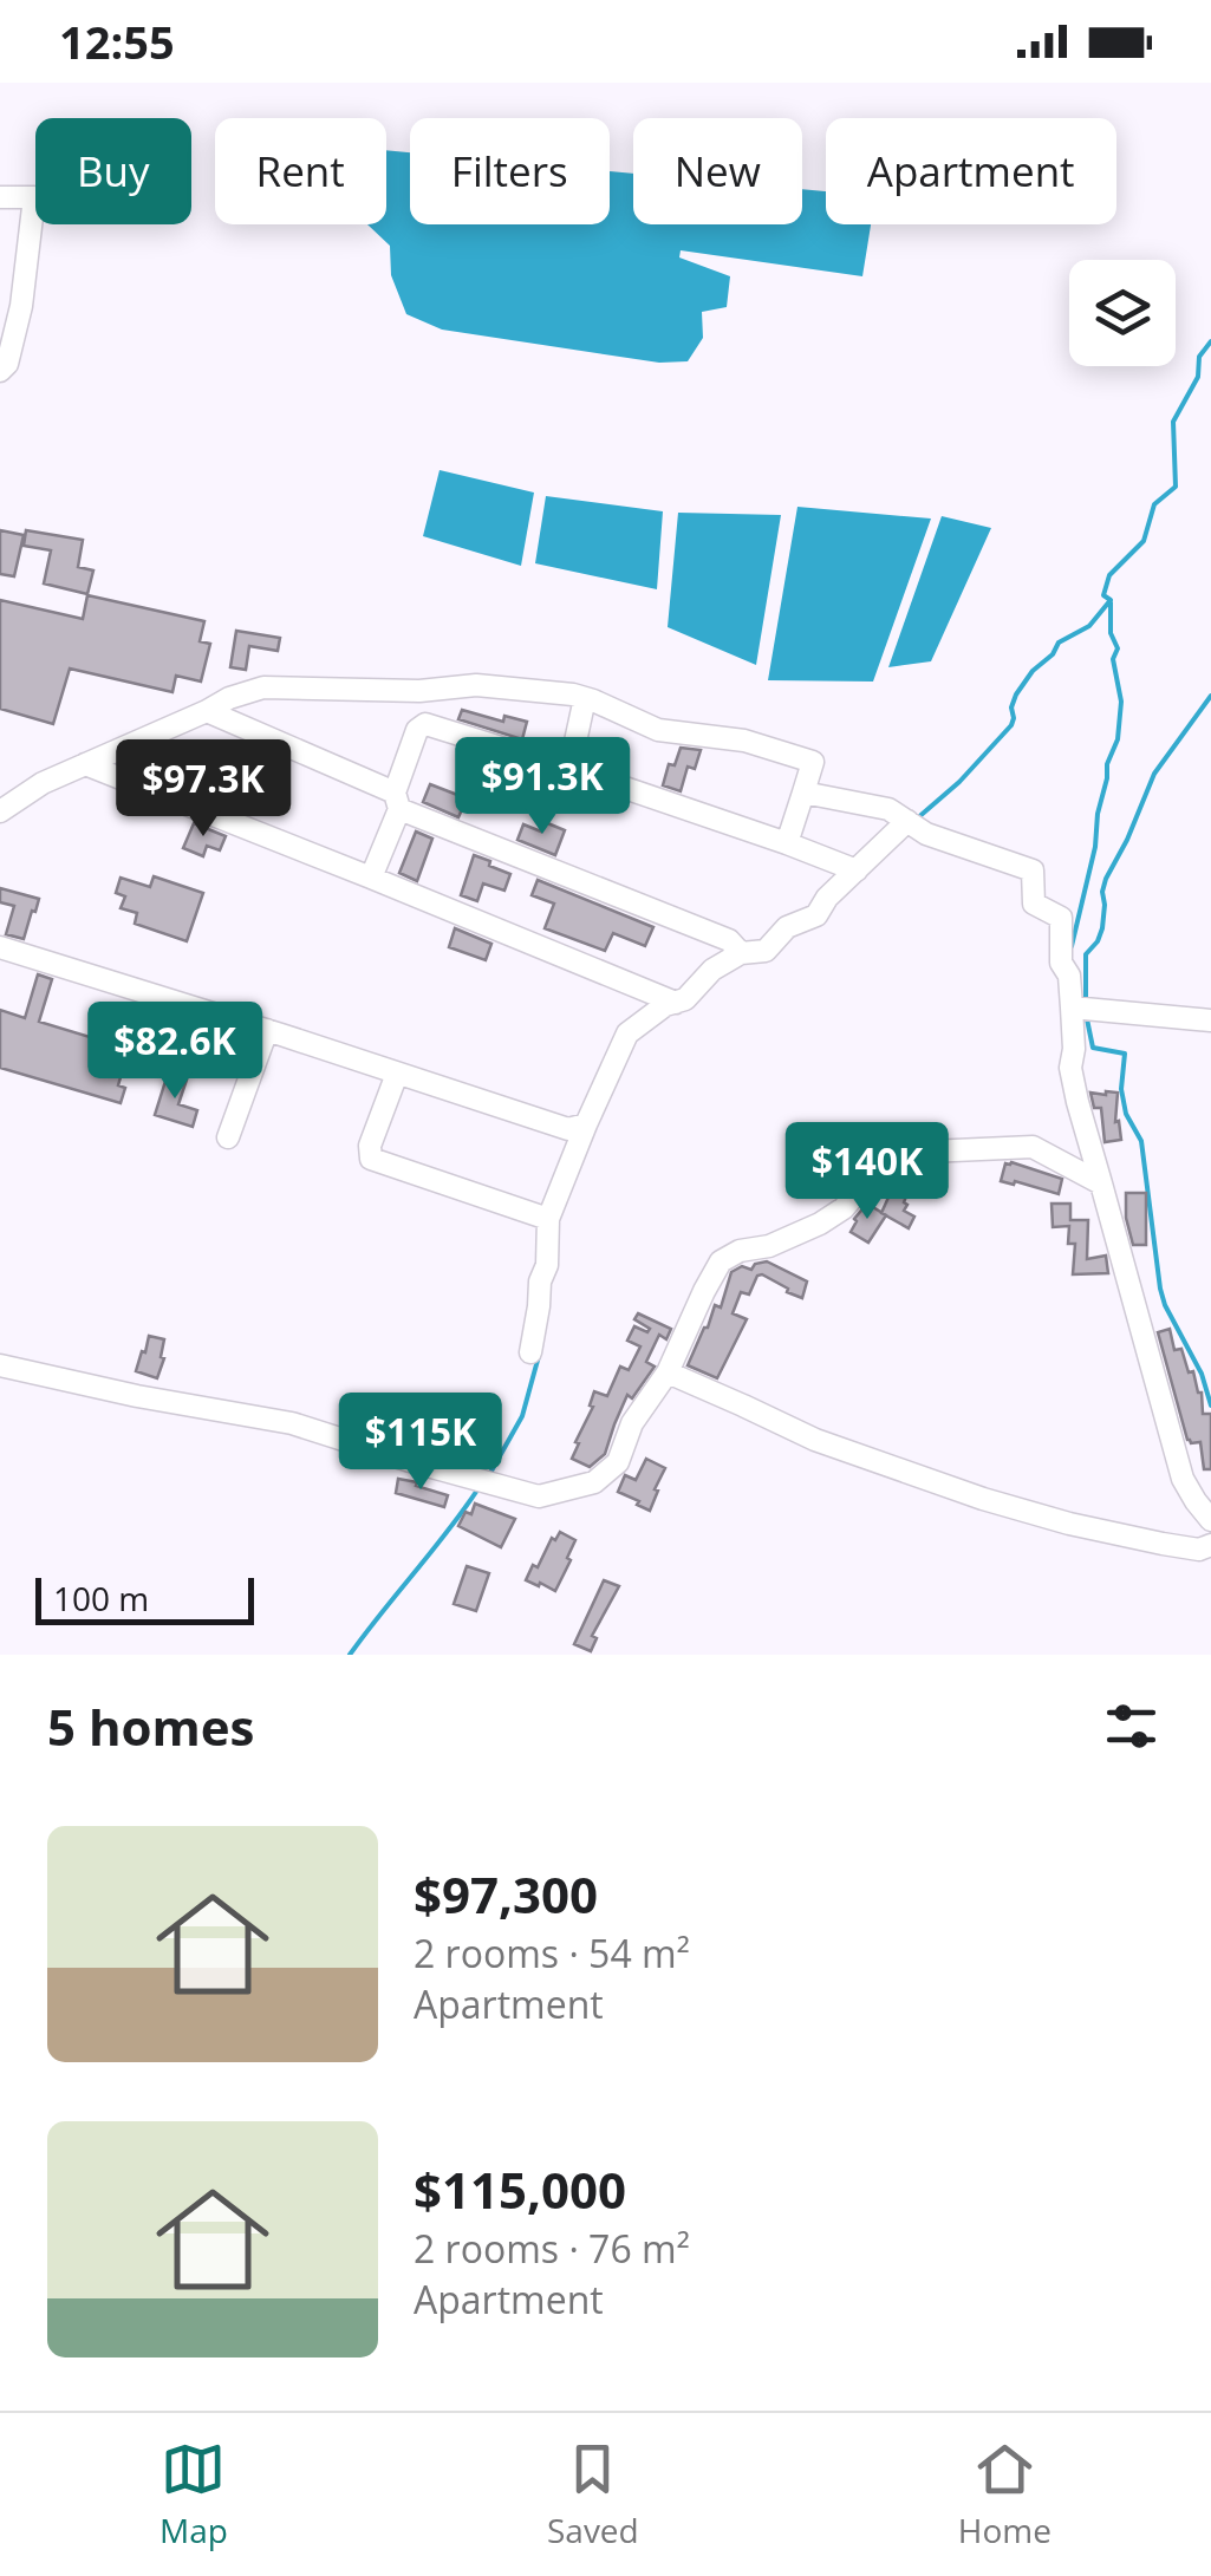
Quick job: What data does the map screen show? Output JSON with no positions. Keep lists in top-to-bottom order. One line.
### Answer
{"scale_bar":"100 m","page":{"status":"12:55","chip":["Buy","Rent","Filters","New","Apartment"],"price":["$91.3K","$97.3K","$82.6K","$140K","$115K"],"scale":"100 m","heading":"5 homes","list":[{"name":"$97,300","note":"2 rooms · 54 m² · Apartment"},{"name":"$115,000","note":"2 rooms · 76 m² · Apartment"}],"tabs":["Map","Saved","Home"]}}
